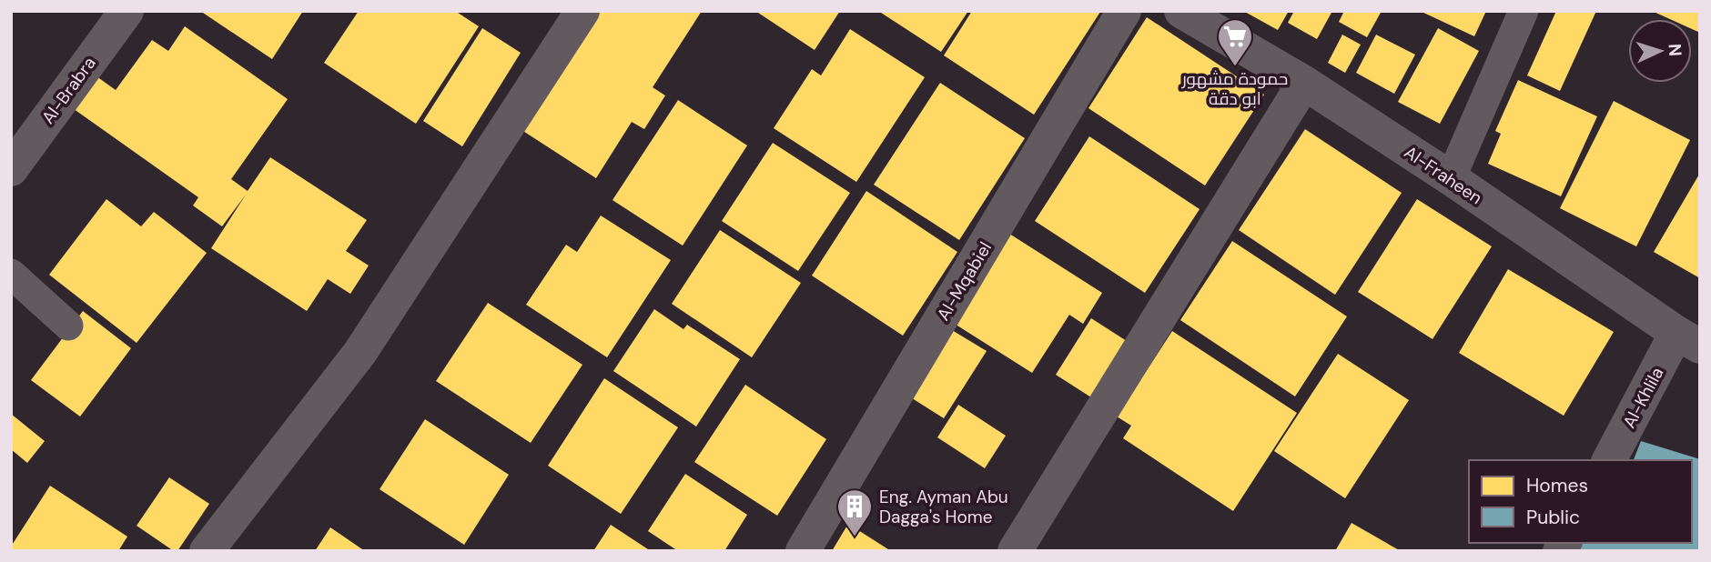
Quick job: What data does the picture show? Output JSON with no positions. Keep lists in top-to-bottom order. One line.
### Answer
{"streets":{"street":["Al-Brabra","Al-Fraheen","Al-Mqabiel","Al-Khlila"]},"crossings":[["Al-Fraheen","Al-Khlila"]],"places":{"supermarket":["حمودة مشهور ابو دقة"],"building":["Eng. Ayman Abu Dagga's Home"]},"legend":["Homes","Public"],"north":"right"}
